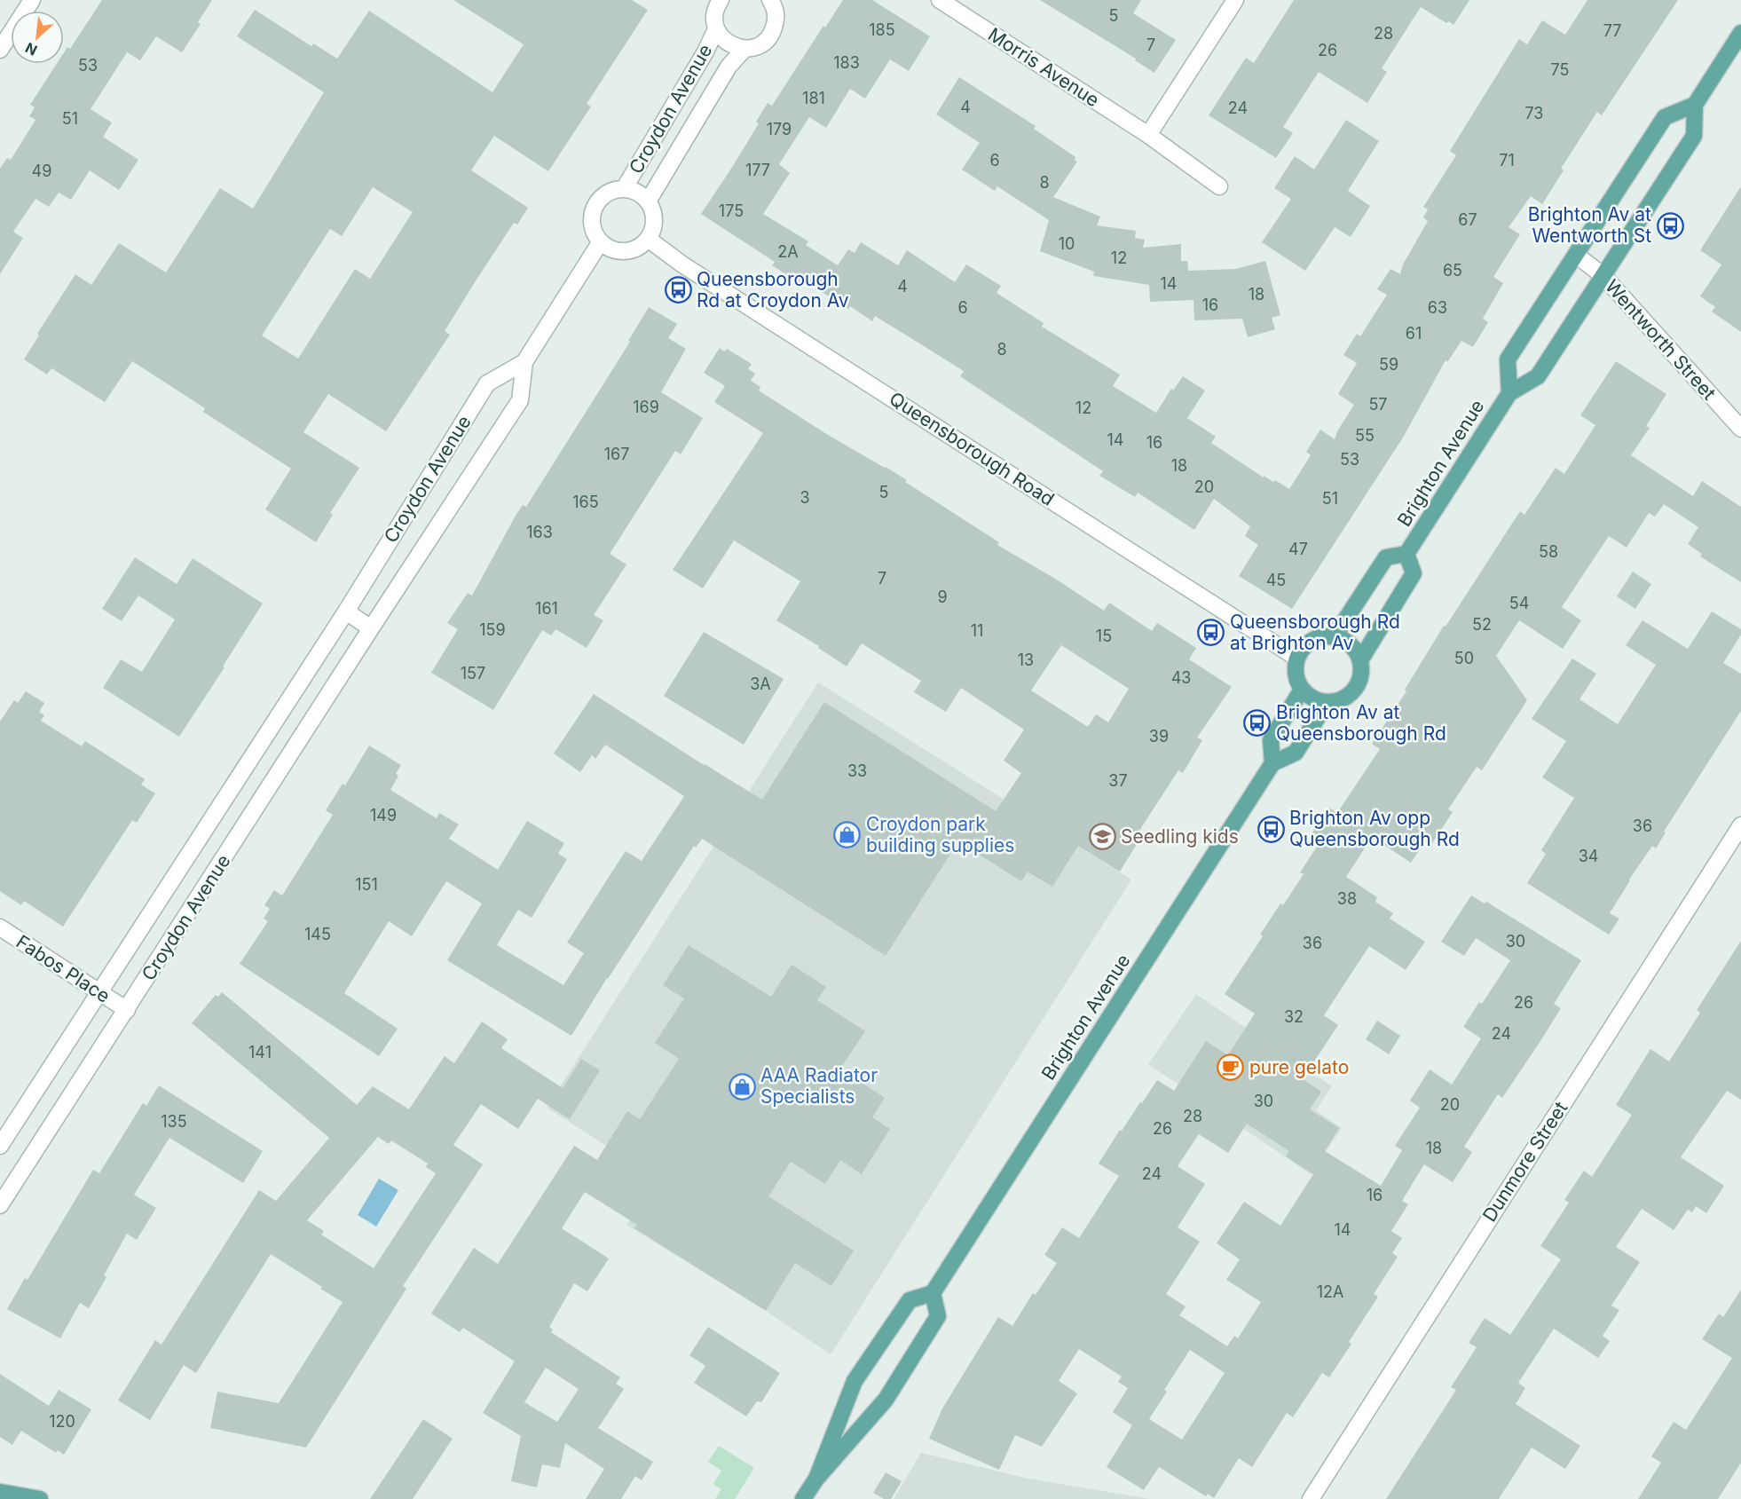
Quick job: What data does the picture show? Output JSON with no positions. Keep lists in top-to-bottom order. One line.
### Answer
{"streets":{"main road":["Brighton Avenue"],"street":["Morris Avenue","Croydon Avenue","Wentworth Street","Queensborough Road","Fabos Place","Dunmore Street"]},"crossings":[["Croydon Avenue","Queensborough Road"],["Croydon Avenue","Fabos Place"],["Wentworth Street","Brighton Avenue"],["Queensborough Road","Brighton Avenue"]],"places":{"bus stop":["Brighton Av at Wentworth St","Queensborough Rd at Croydon Av","Queensborough Rd at Brighton Av","Brighton Av at Queensborough Rd","Brighton Av opp Queensborough Rd"],"shop":["Croydon park building supplies","AAA Radiator Specialists"],"school or university":["Seedling kids"],"cafe":["pure gelato"]},"house_numbers":["5","185","77","28","7","26","183","53","75","181","4","24","73","51","179","6","71","177","49","8","175","67","10","2A","12","65","14","4","18","16","6","63","61","8","59","57","169","12","55","14","16","167","53","18","20","5","3","51","165","163","47","58","7","45","9","54","161","52","159","11","15","50","13","157","43","3A","39","33","37","149","36","34","151","38","145","30","36","26","32","24","141","30","20","28","135","26","18","24","16","14","12A","120"],"north":"bottom left"}
